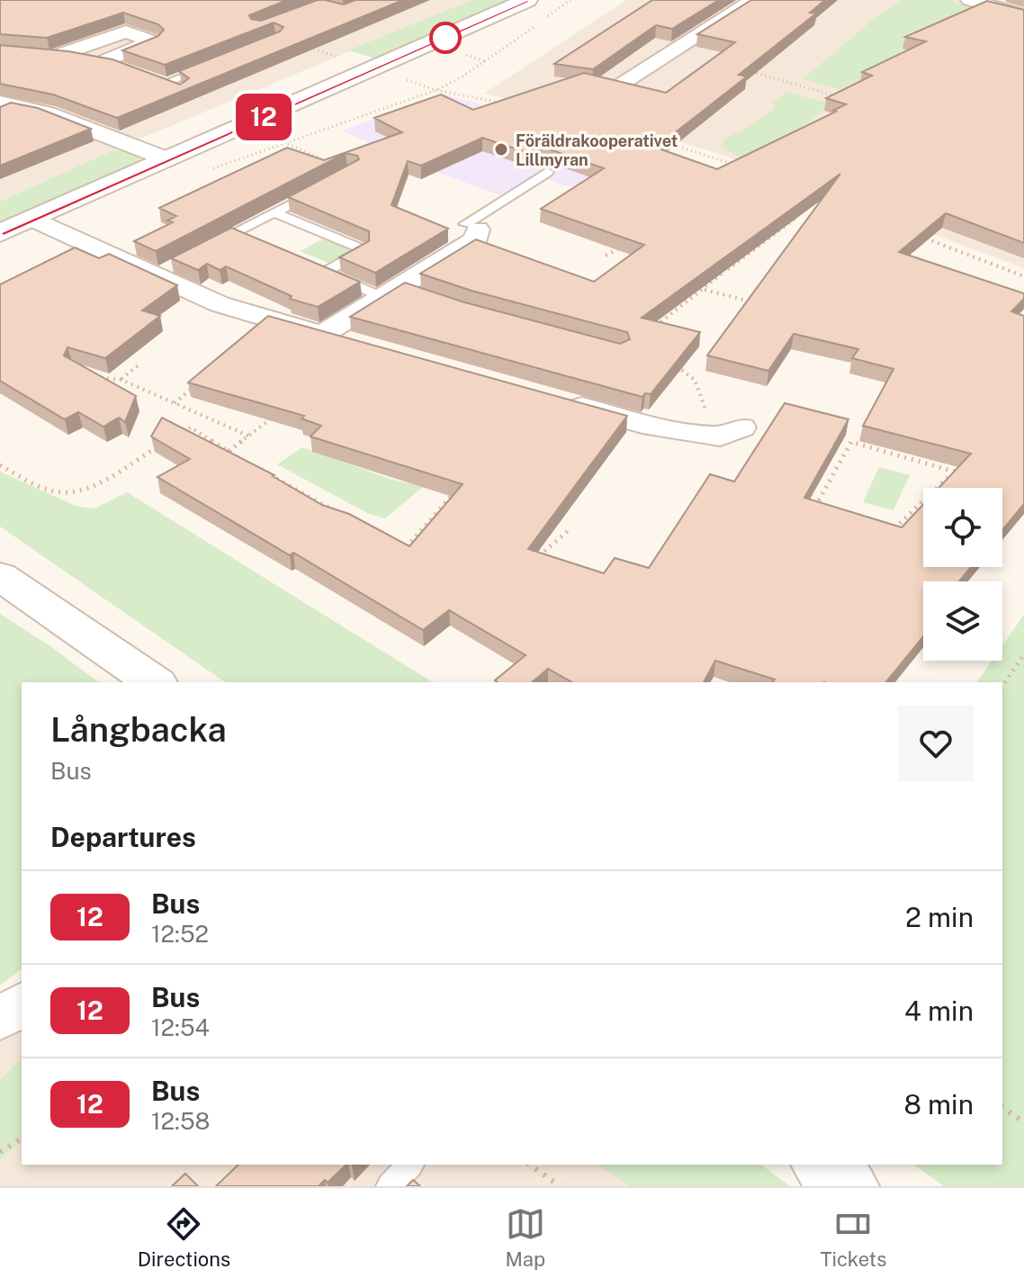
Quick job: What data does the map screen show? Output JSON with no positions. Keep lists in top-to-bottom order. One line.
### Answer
{"places":["Föräldrakooperativet Lillmyran"],"lines":["bus line 12"],"page":{"on_map":"12","heading":[["Långbacka","Bus"],"Departures"],"list":[{"mark":"12","name":"Bus","note":"12:52","value":"2 min"},{"mark":"12","name":"Bus","note":"12:54","value":"4 min"},{"mark":"12","name":"Bus","note":"12:58","value":"8 min"}],"tabs":["Directions","Map","Tickets"]}}
